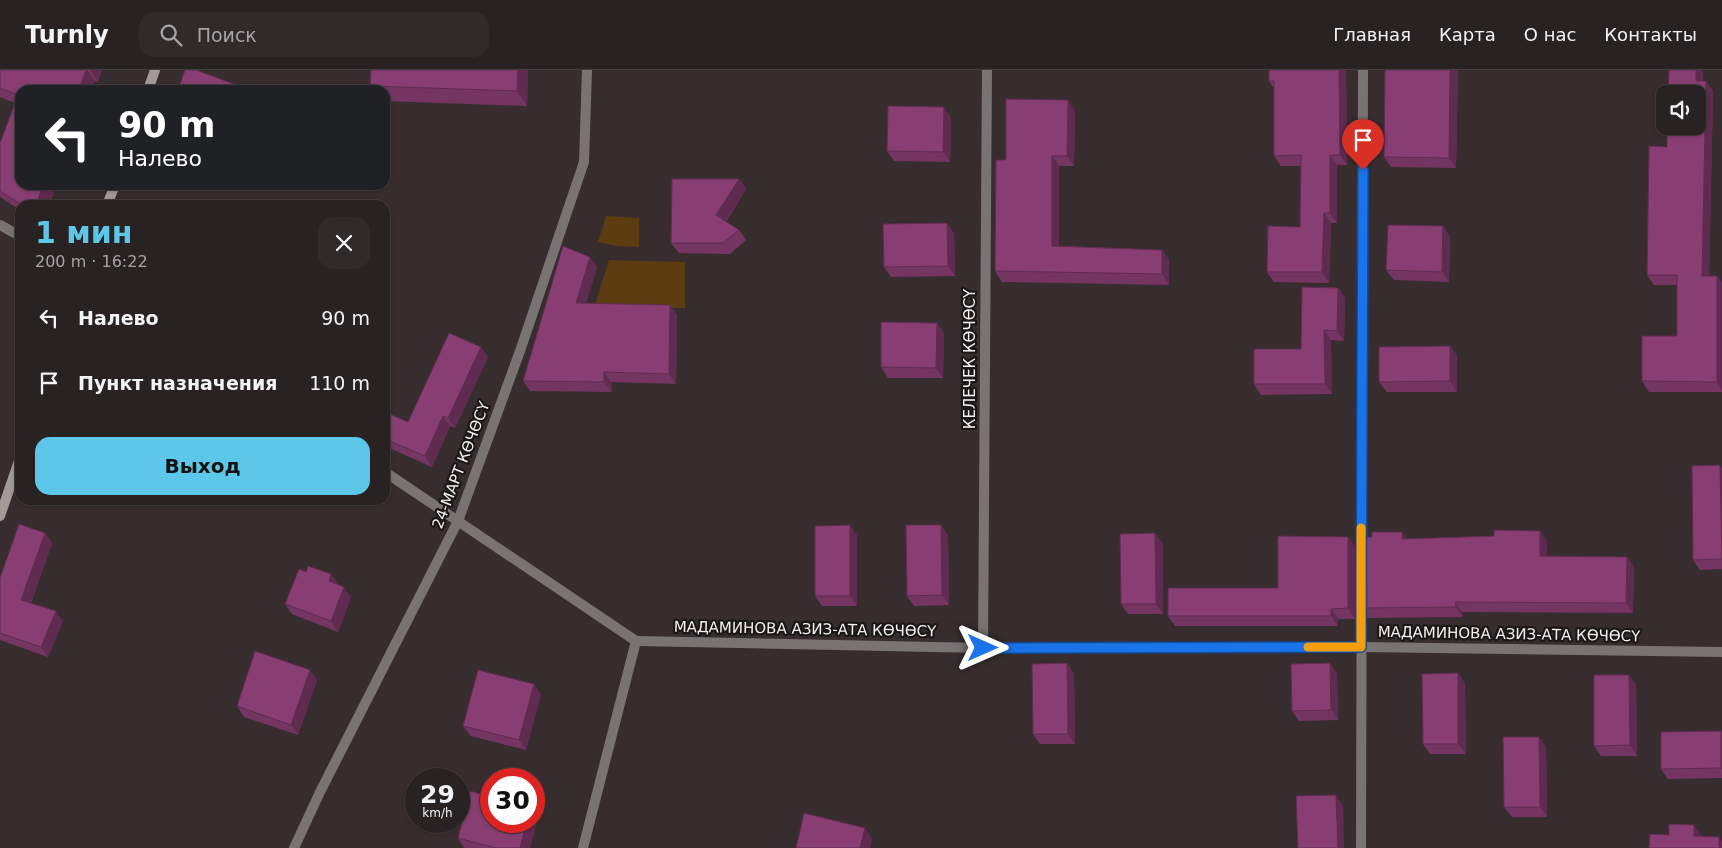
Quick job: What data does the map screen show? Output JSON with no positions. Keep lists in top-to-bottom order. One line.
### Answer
{"streets":{"street":["КЕЛЕЧЕК КӨЧӨСҮ","24-МАРТ КӨЧӨСҮ","МАДАМИНОВА АЗИЗ-АТА КӨЧӨСҮ"]},"crossings":[["КЕЛЕЧЕК КӨЧӨСҮ","МАДАМИНОВА АЗИЗ-АТА КӨЧӨСҮ"]],"page":{"header":"Turnly","search":"Поиск","nav":["Главная","Карта","О нас","Контакты"],"turn":["90 m","Налево"],"heading":["1 мин","200 m · 16:22"],"list":[{"name":"Налево","value":"90 m"},{"name":"Пункт назначения","value":"110 m"}],"buttons":"Выход","speed":"29 km/h","limit":"30"}}
